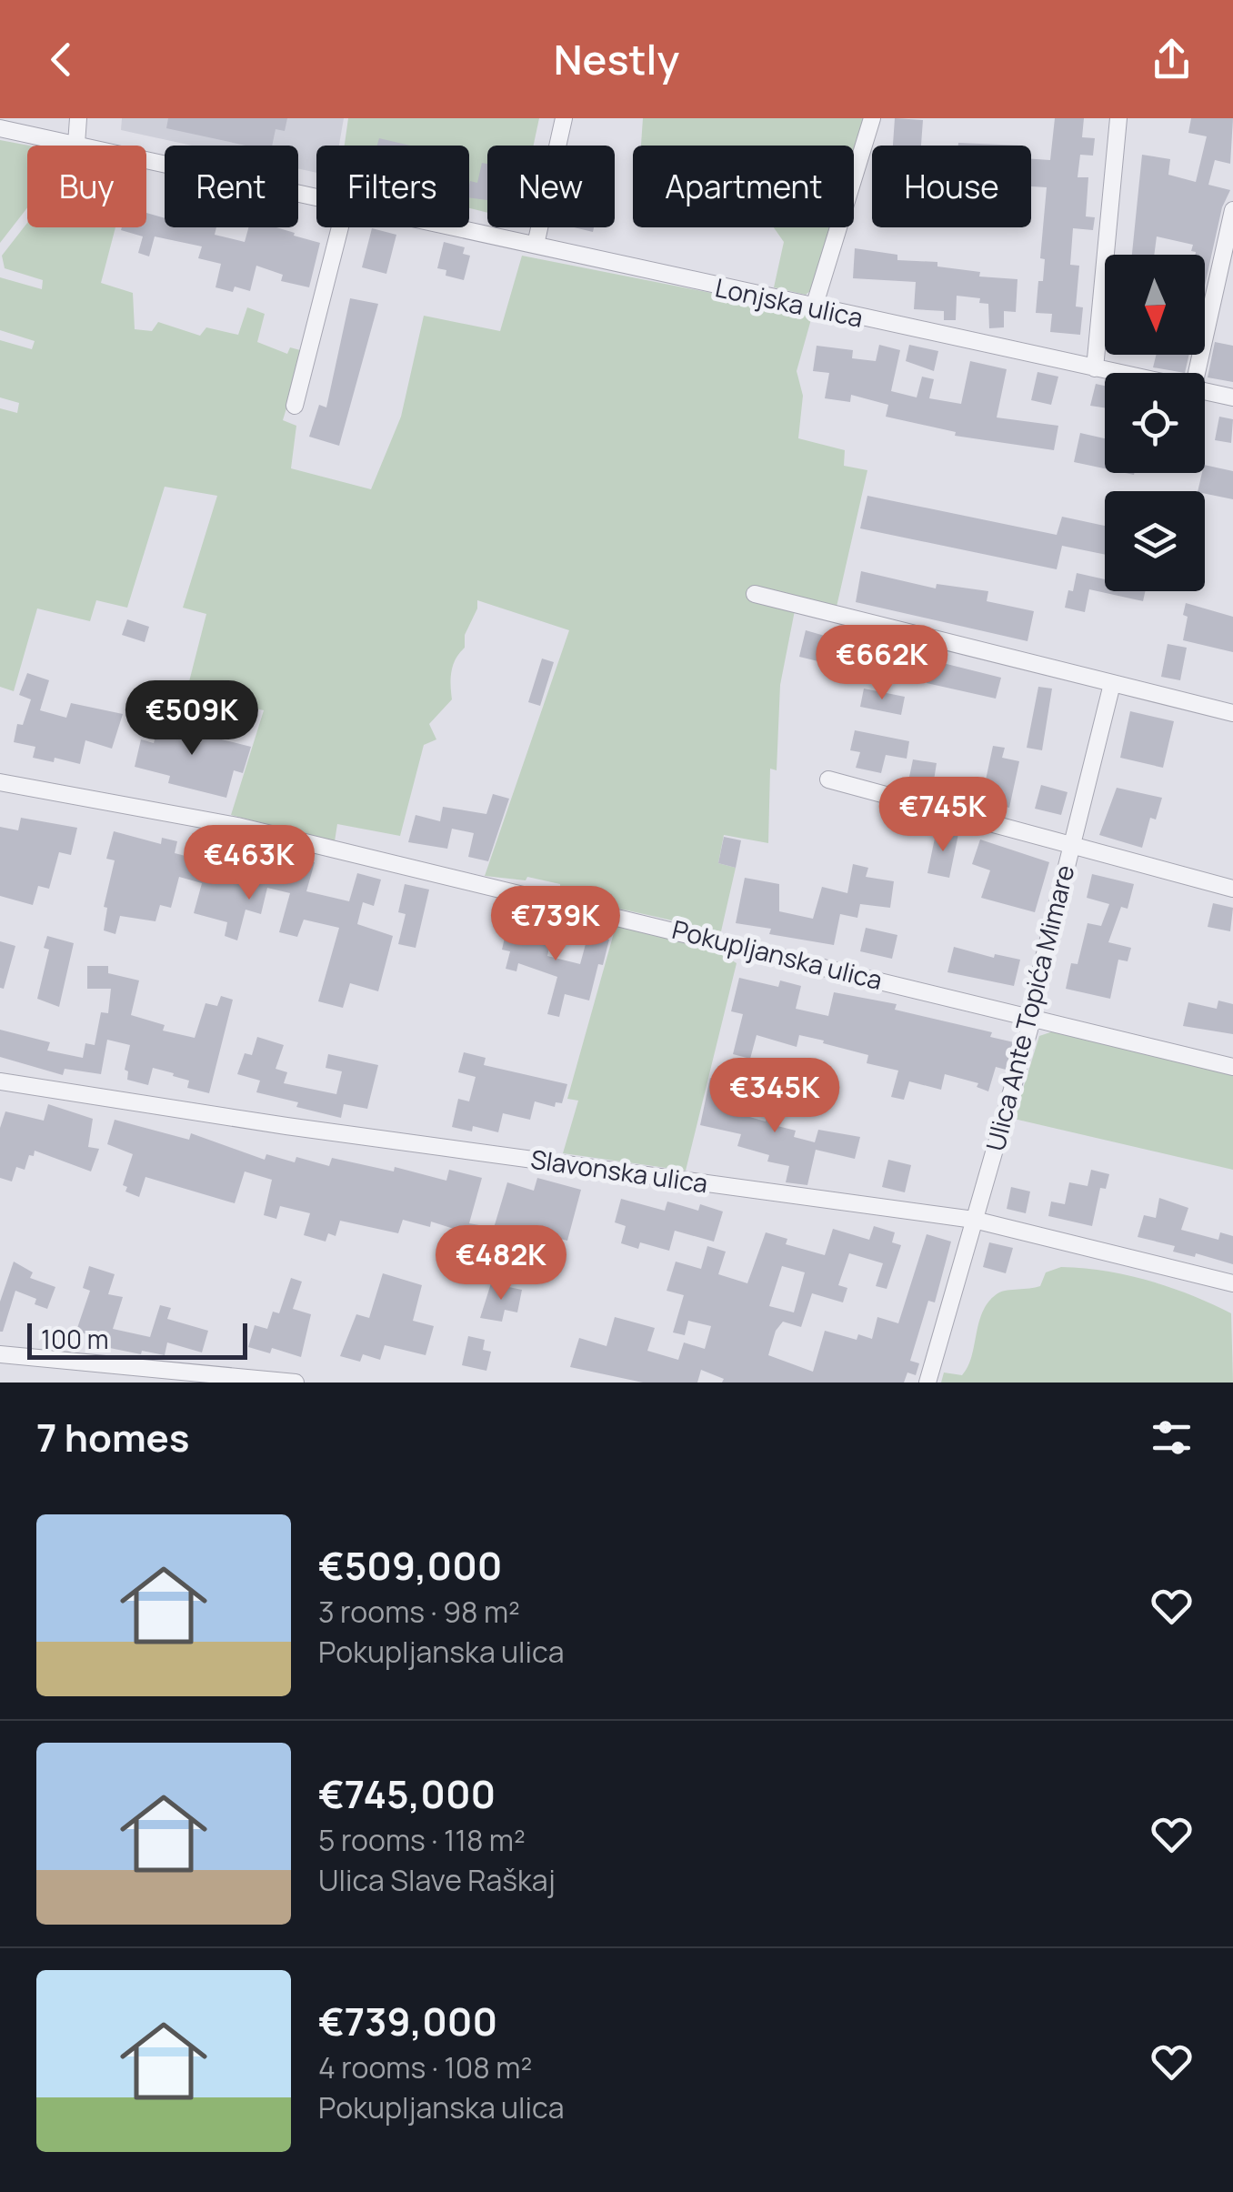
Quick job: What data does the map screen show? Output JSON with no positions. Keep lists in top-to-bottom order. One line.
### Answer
{"streets":{"street":["Lonjska ulica","Pokupljanska ulica","Ulica Ante Topića Mimare","Slavonska ulica"]},"crossings":[["Pokupljanska ulica","Ulica Ante Topića Mimare"],["Ulica Ante Topića Mimare","Slavonska ulica"]],"scale_bar":"100 m","north":"bottom","page":{"header":"Nestly","chip":["Buy","Rent","Filters","New","Apartment","House"],"price":["€662K","€509K","€745K","€463K","€739K","€345K","€482K"],"scale":"100 m","heading":"7 homes","list":[{"name":"€509,000","note":"3 rooms · 98 m² · Pokupljanska ulica"},{"name":"€745,000","note":"5 rooms · 118 m² · Ulica Slave Raškaj"},{"name":"€739,000","note":"4 rooms · 108 m² · Pokupljanska ulica"}]}}
